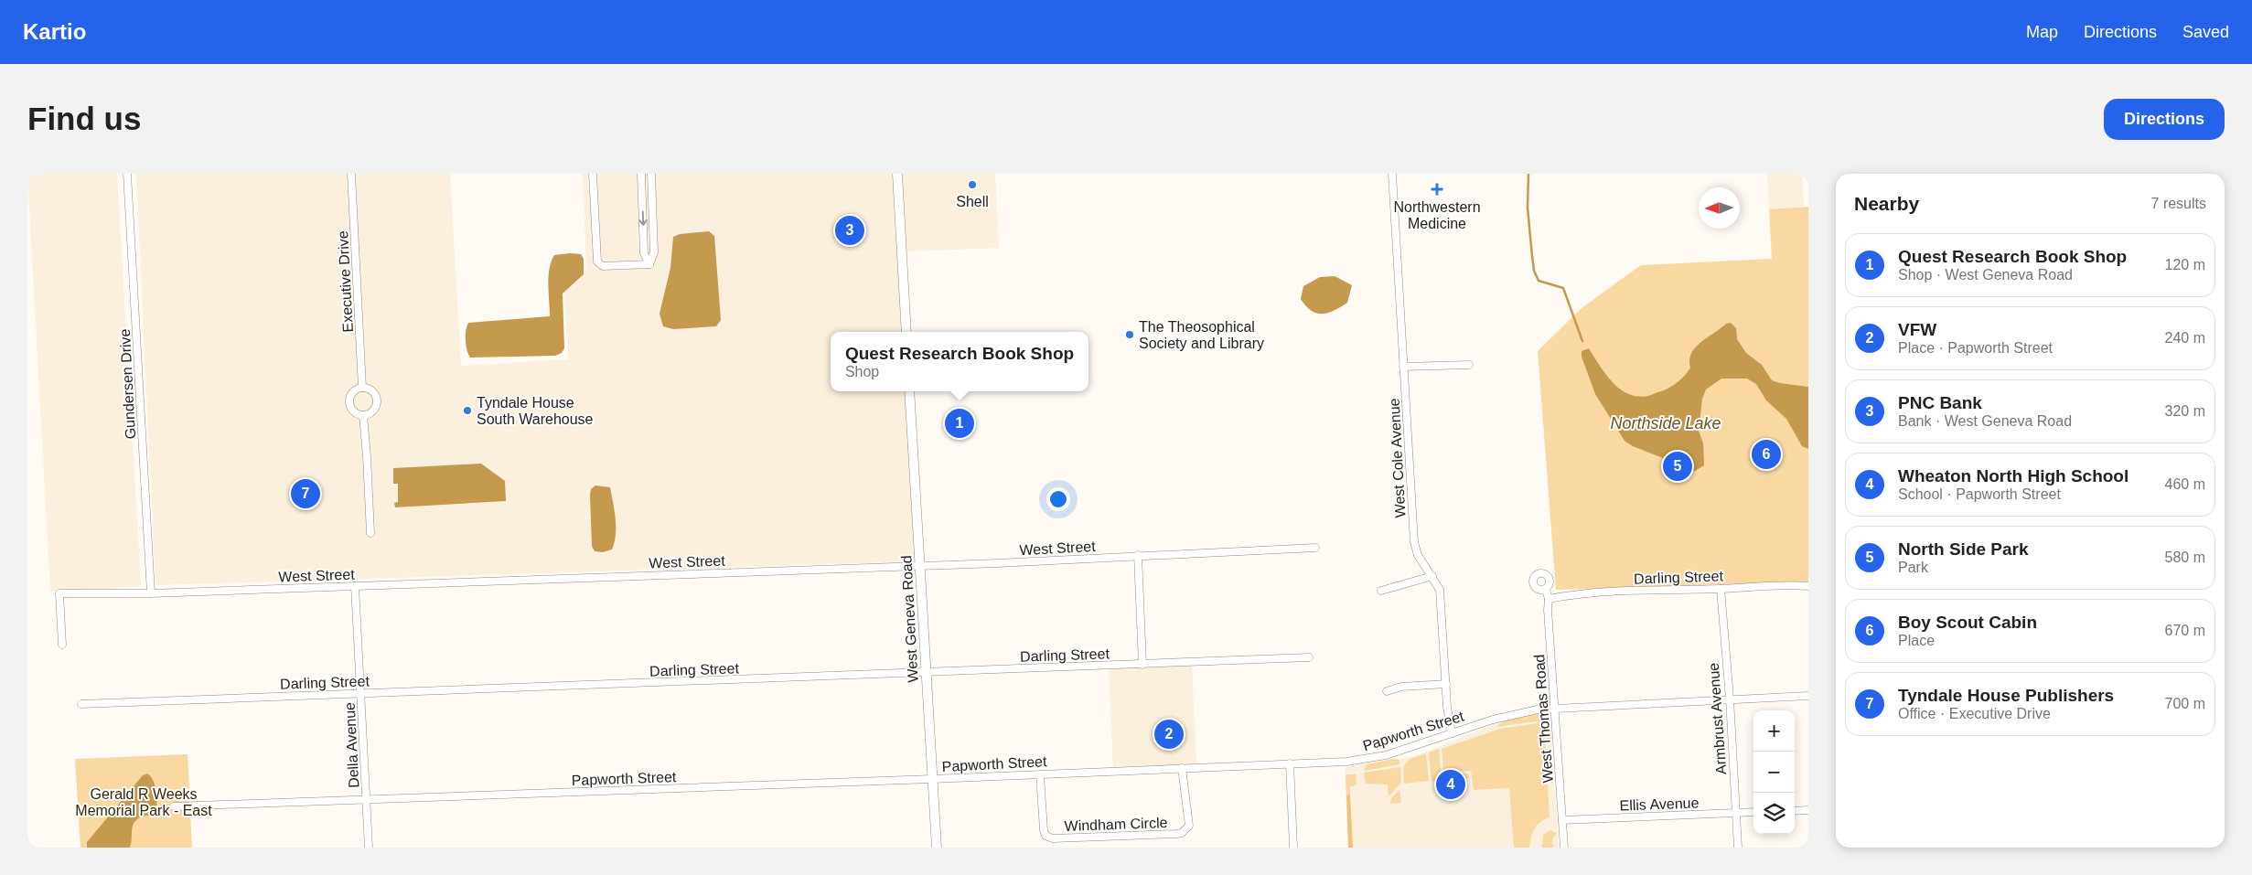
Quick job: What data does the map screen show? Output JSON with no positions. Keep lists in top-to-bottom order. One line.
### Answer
{"streets":{"main road":["West Geneva Road"],"street":["Executive Drive","Gundersen Drive","West Cole Avenue","West Street","Darling Street","West Thomas Road","Armbrust Avenue","Papworth Street","Della Avenue","Ellis Avenue","Windham Circle"]},"crossings":[["Gundersen Drive","West Street"],["West Cole Avenue","Papworth Street"],["West Street","West Geneva Road"],["West Street","Della Avenue"],["Darling Street","West Geneva Road"],["Darling Street","West Thomas Road"],["Darling Street","Armbrust Avenue"],["Darling Street","Della Avenue"],["West Geneva Road","Papworth Street"],["West Thomas Road","Papworth Street"],["West Thomas Road","Ellis Avenue"],["Armbrust Avenue","Papworth Street"],["Armbrust Avenue","Ellis Avenue"],["Papworth Street","Della Avenue"],["Papworth Street","Windham Circle"]],"water":["Northside Lake"],"parks":["Gerald R Weeks Memorial Park - East"],"places":{"other":["Shell","The Theosophical Society and Library","Tyndale House South Warehouse"],"health":["Northwestern Medicine"]},"north":"left","page":{"header":"Kartio","nav":["Map","Directions","Saved"],"buttons":"Directions","title":"Find us","heading":["Nearby","7 results"],"pins":["3","1","6","5","7","2","4"],"list":[{"mark":"1","name":"Quest Research Book Shop","note":"Shop · West Geneva Road","value":"120 m"},{"mark":"2","name":"VFW","note":"Place · Papworth Street","value":"240 m"},{"mark":"3","name":"PNC Bank","note":"Bank · West Geneva Road","value":"320 m"},{"mark":"4","name":"Wheaton North High School","note":"School · Papworth Street","value":"460 m"},{"mark":"5","name":"North Side Park","note":"Park","value":"580 m"},{"mark":"6","name":"Boy Scout Cabin","note":"Place","value":"670 m"},{"mark":"7","name":"Tyndale House Publishers","note":"Office · Executive Drive","value":"700 m"}],"popup":["Quest Research Book Shop","Shop"],"map_buttons":["+","−"]}}
